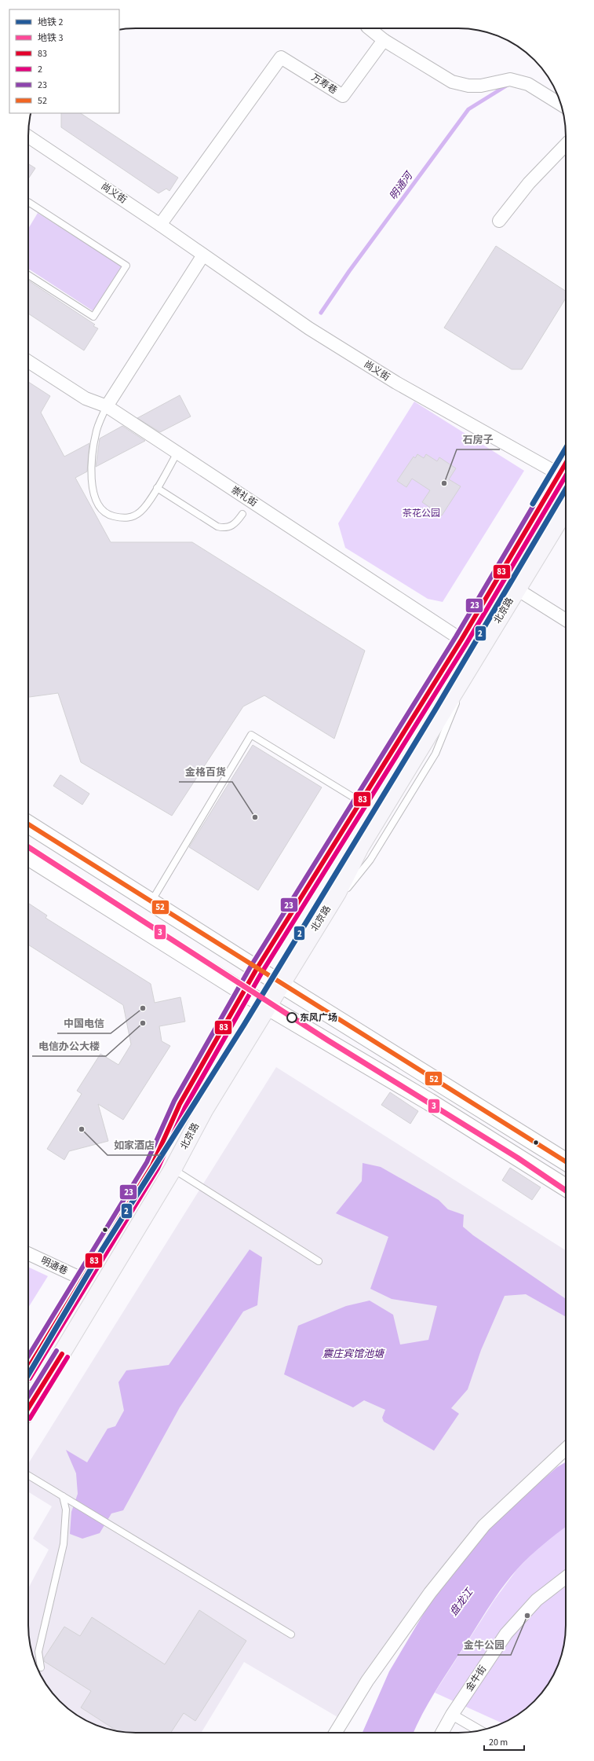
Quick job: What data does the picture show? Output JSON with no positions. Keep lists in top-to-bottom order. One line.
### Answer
{"streets":{"main road":["北京路"],"street":["万寿巷","尚义街","崇礼街","明通巷","金牛街"]},"crossings":[["万寿巷","尚义街"]],"water":["明通河","震庄宾馆池塘","盘龙江"],"parks":["茶花公园"],"places":["石房子","金格百货","中国电信","东风广场","电信办公大楼","如家酒店","金牛公园"],"lines":["metro line 2","transit line 23","transit line 83","transit line 2","transit line 52","metro line 3"],"legend":["地铁 2","地铁 3","83","2","23","52"],"scale_bar":"20 m"}
